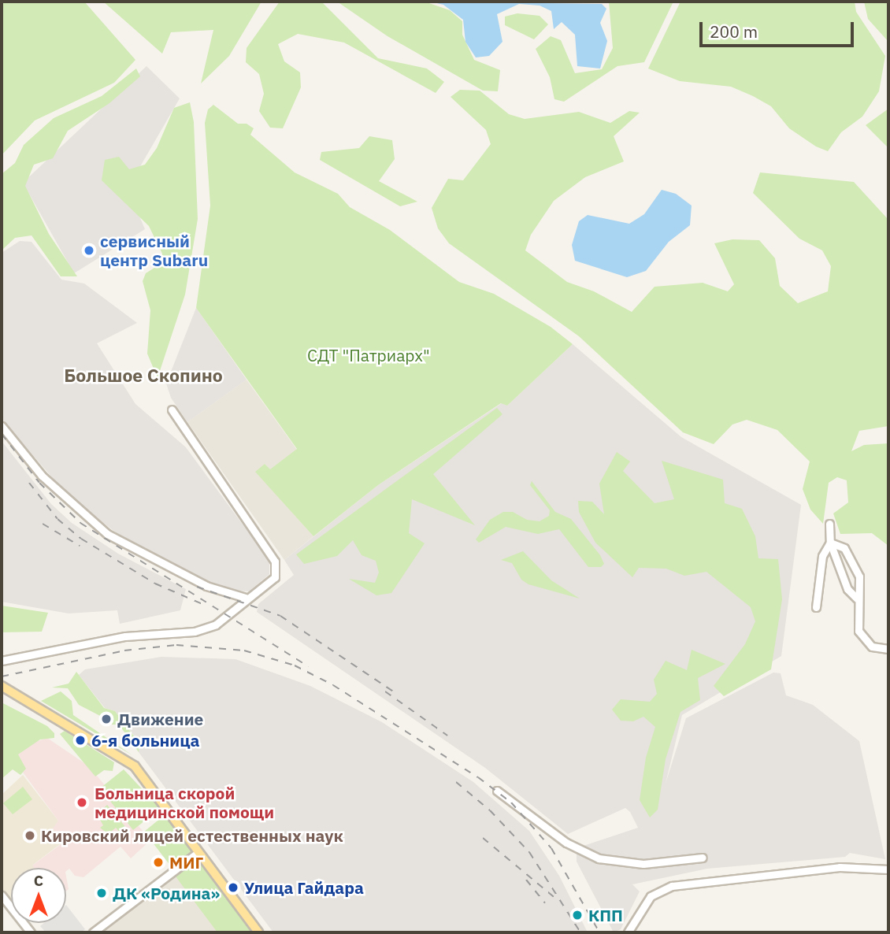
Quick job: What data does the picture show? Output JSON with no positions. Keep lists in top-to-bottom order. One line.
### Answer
{"districts":["Большое Скопино"],"parks":["СДТ \"Патриарх\""],"places":["сервисный центр Subaru","Движение","6-я больница","Больница скорой медицинской помощи","Кировский лицей естественных наук","МИГ","Улица Гайдара","ДК «Родина»","КПП"],"scale_bar":"200 m","north":"top"}
